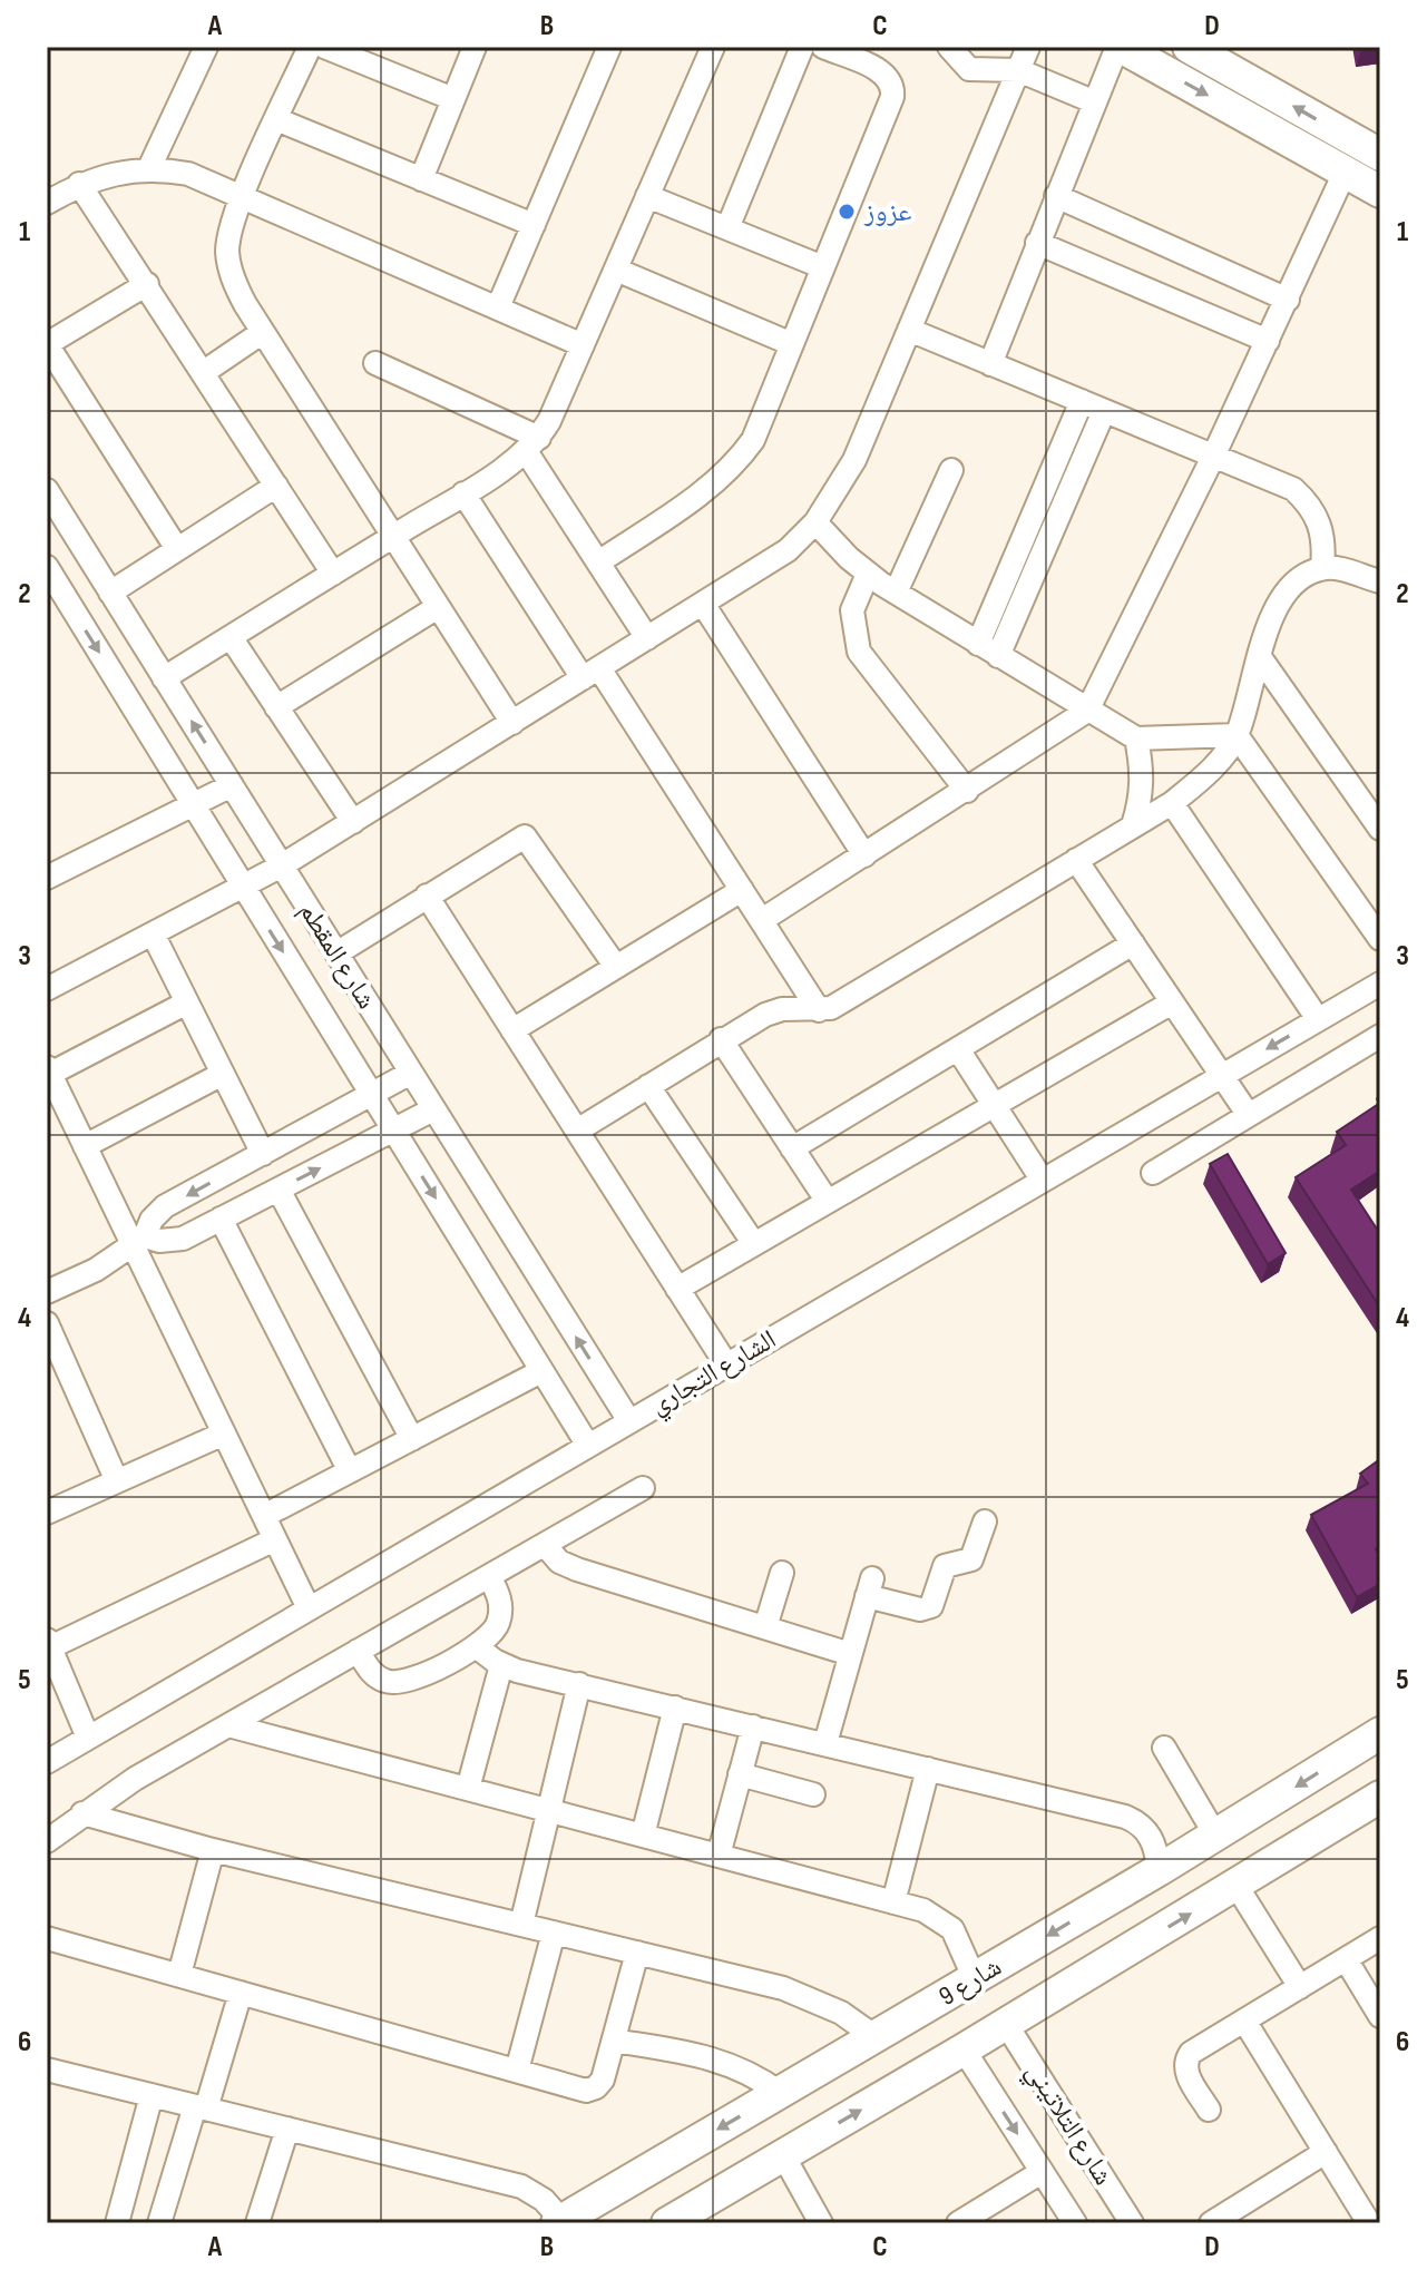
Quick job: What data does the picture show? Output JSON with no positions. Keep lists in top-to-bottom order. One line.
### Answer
{"streets":{"main road":["شارع 9"],"street":["شارع المقطم","الشارع التجاري","شارع التلاتيني"]},"crossings":[["شارع المقطم","الشارع التجاري"],["شارع 9","شارع التلاتيني"]],"places":["عزوز"],"grid":{"columns":["A","B","C","D"],"rows":["1","2","3","4","5","6"]}}
